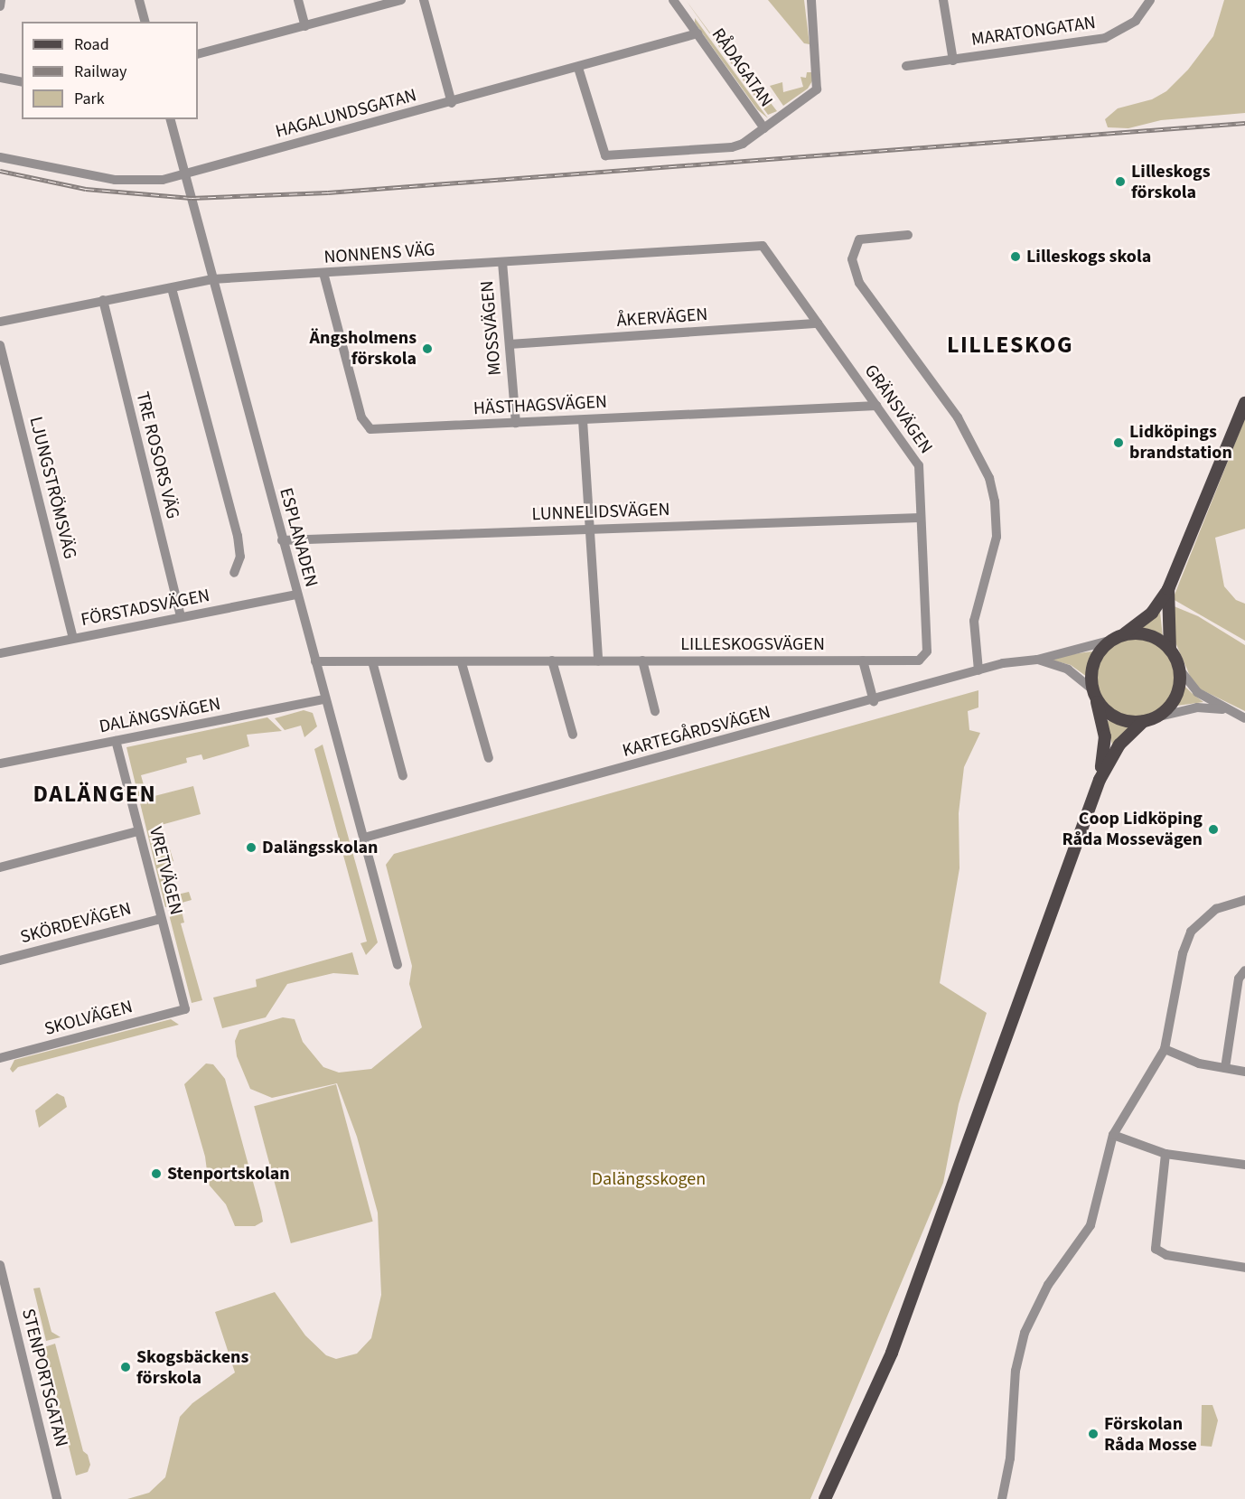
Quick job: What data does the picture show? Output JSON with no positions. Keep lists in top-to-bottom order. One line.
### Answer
{"streets":{"street":["MARATONGATAN","RÅDAGATAN","HAGALUNDSGATAN","NONNENS VÄG","ÅKERVÄGEN","MOSSVÄGEN","HÄSTHAGSVÄGEN","GRÄNSVÄGEN","TRE ROSORS VÄG","LJUNGSTRÖMSVÄG","LUNNELIDSVÄGEN","ESPLANADEN","FÖRSTADSVÄGEN","LILLESKOGSVÄGEN","DALÄNGSVÄGEN","KARTEGÅRDSVÄGEN","VRETVÄGEN","SKÖRDEVÄGEN","SKOLVÄGEN","STENPORTSGATAN"]},"crossings":[["RÅDAGATAN","HAGALUNDSGATAN"],["HAGALUNDSGATAN","ESPLANADEN"],["NONNENS VÄG","MOSSVÄGEN"],["NONNENS VÄG","HÄSTHAGSVÄGEN"],["NONNENS VÄG","GRÄNSVÄGEN"],["NONNENS VÄG","TRE ROSORS VÄG"],["NONNENS VÄG","ESPLANADEN"],["ÅKERVÄGEN","MOSSVÄGEN"],["ÅKERVÄGEN","GRÄNSVÄGEN"],["MOSSVÄGEN","HÄSTHAGSVÄGEN"],["HÄSTHAGSVÄGEN","GRÄNSVÄGEN"],["GRÄNSVÄGEN","LUNNELIDSVÄGEN"],["GRÄNSVÄGEN","LILLESKOGSVÄGEN"],["TRE ROSORS VÄG","FÖRSTADSVÄGEN"],["LJUNGSTRÖMSVÄG","FÖRSTADSVÄGEN"],["LUNNELIDSVÄGEN","ESPLANADEN"],["ESPLANADEN","FÖRSTADSVÄGEN"],["ESPLANADEN","LILLESKOGSVÄGEN"],["ESPLANADEN","DALÄNGSVÄGEN"],["ESPLANADEN","KARTEGÅRDSVÄGEN"],["DALÄNGSVÄGEN","VRETVÄGEN"],["VRETVÄGEN","SKÖRDEVÄGEN"],["VRETVÄGEN","SKOLVÄGEN"]],"districts":["LILLESKOG","DALÄNGEN"],"parks":["Dalängsskogen"],"places":["Lilleskogs förskola","Lilleskogs skola","Ängsholmens förskola","Lidköpings brandstation","Coop Lidköping Råda Mossevägen","Dalängsskolan","Stenportskolan","Skogsbäckens förskola","Förskolan Råda Mosse"],"legend":["Road","Railway","Park"]}
